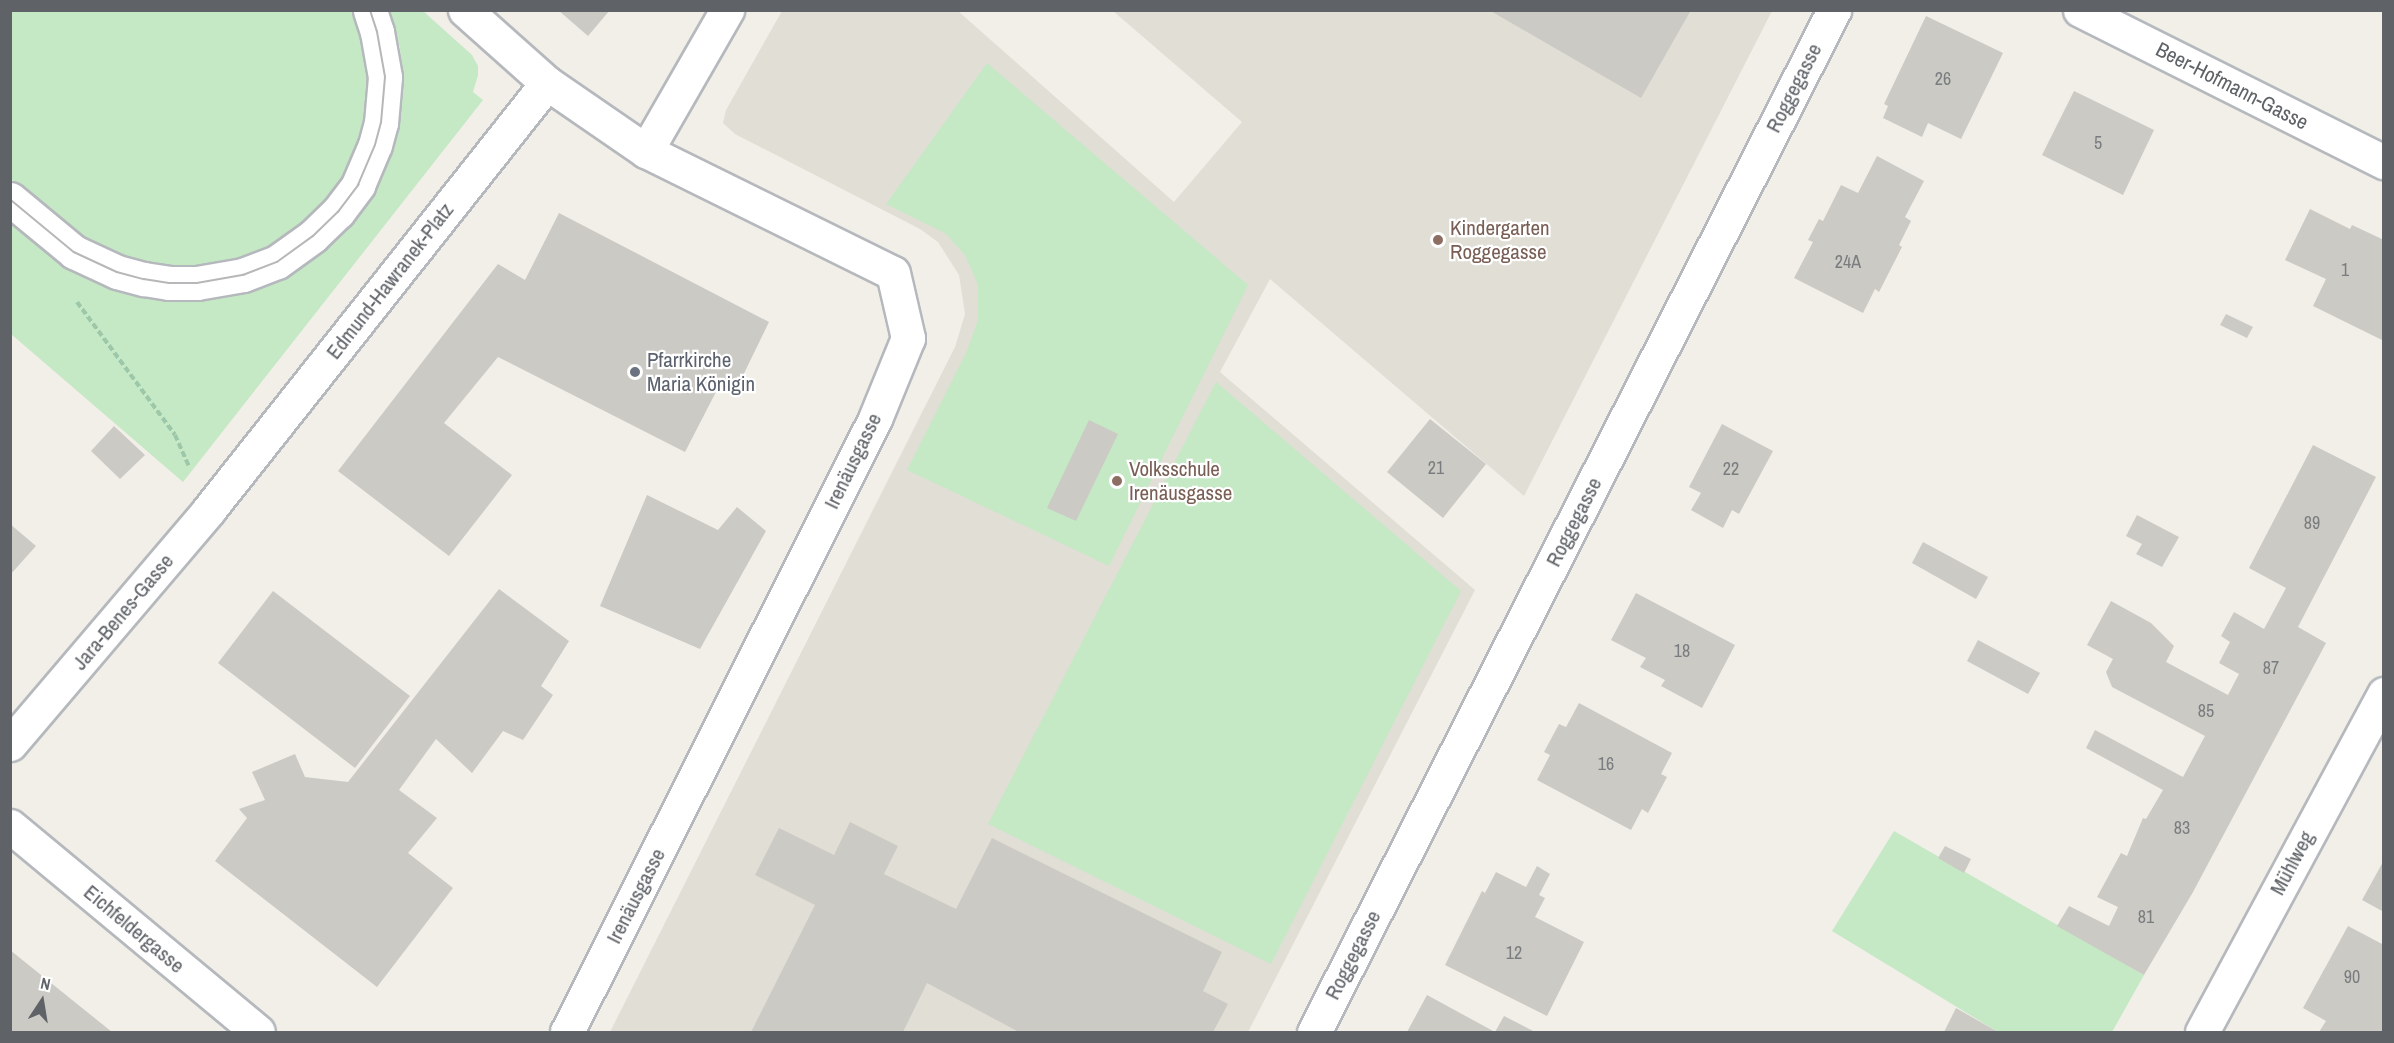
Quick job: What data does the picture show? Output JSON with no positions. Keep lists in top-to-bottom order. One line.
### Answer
{"streets":{"street":["Beer-Hofmann-Gasse","Roggegasse","Edmund-Hawranek-Platz","Irenäusgasse","Jara-Benes-Gasse","Mühlweg","Eichfeldergasse"]},"crossings":[["Edmund-Hawranek-Platz","Jara-Benes-Gasse"]],"places":["Kindergarten Roggegasse","Pfarrkirche Maria Königin","Volksschule Irenäusgasse"],"house_numbers":["26","5","24A","1","21","22","89","18","87","85","16","83","81","12","90"],"north":"top"}
